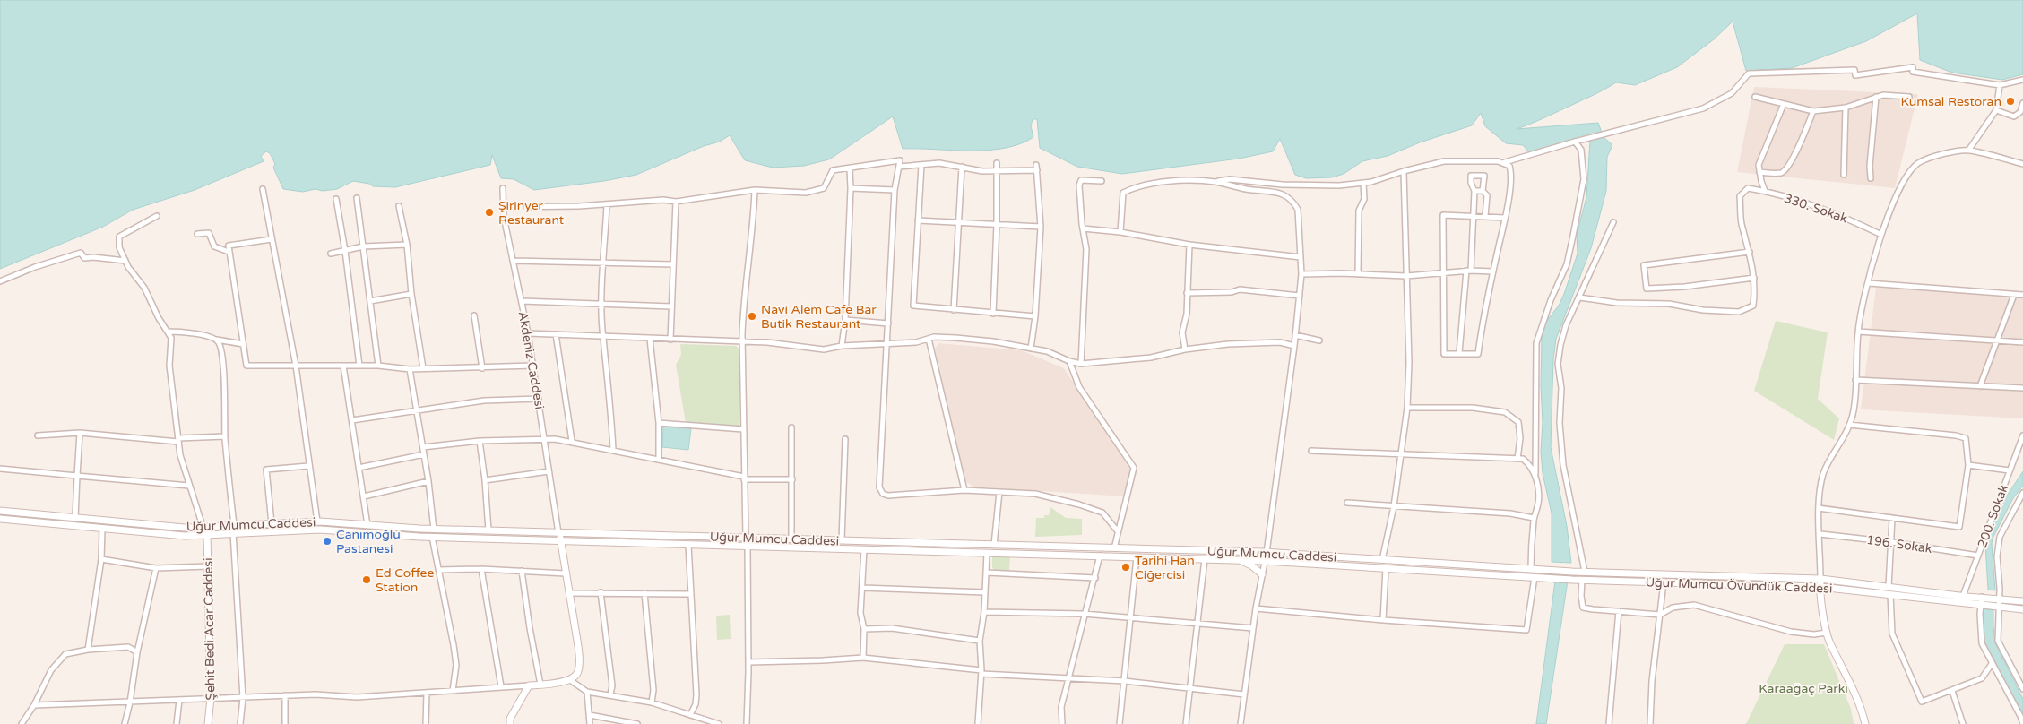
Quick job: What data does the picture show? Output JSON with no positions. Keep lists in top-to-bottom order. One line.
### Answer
{"streets":{"street":["330. Sokak","Akdeniz Caddesi","200. Sokak","Uğur Mumcu Caddesi","196. Sokak","Uğur Mumcu Övündük Caddesi","Şehit Bedi Acar Caddesi"]},"crossings":[["Akdeniz Caddesi","Uğur Mumcu Caddesi"],["200. Sokak","196. Sokak"],["200. Sokak","Uğur Mumcu Övündük Caddesi"],["Uğur Mumcu Caddesi","Uğur Mumcu Övündük Caddesi"],["Uğur Mumcu Caddesi","Şehit Bedi Acar Caddesi"]],"parks":["Karaağaç Parkı"],"places":["Kumsal Restoran","Şirinyer Restaurant","Navi Alem Cafe Bar Butik Restaurant","Canımoğlu Pastanesi","Tarihi Han Ciğercisi","Ed Coffee Station"]}
